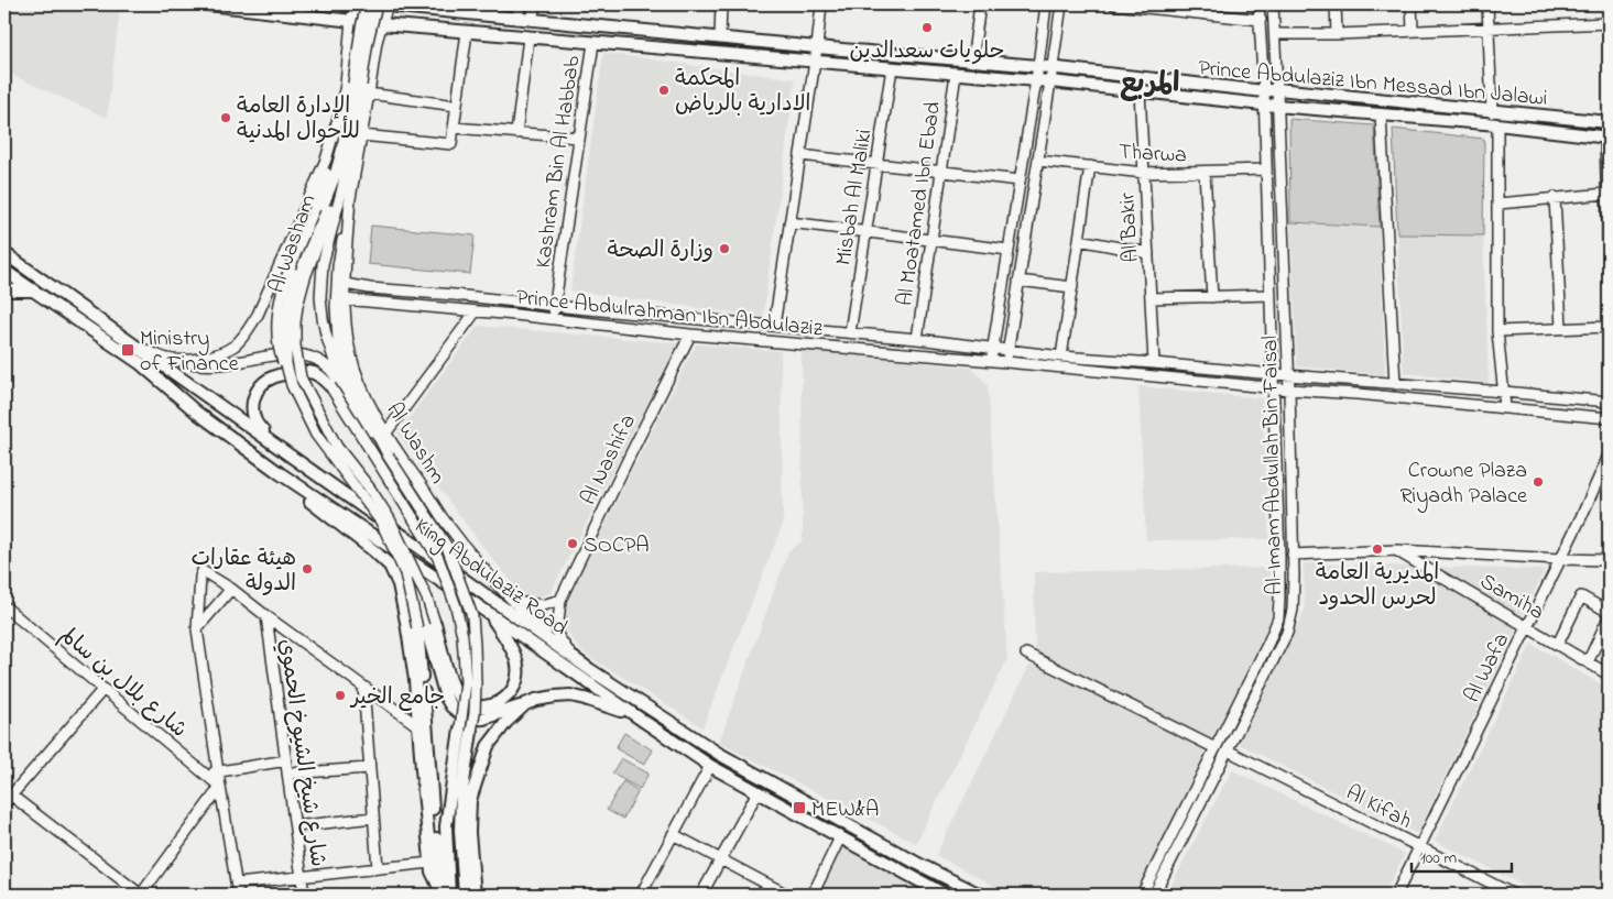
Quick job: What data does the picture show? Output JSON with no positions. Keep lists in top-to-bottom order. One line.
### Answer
{"streets":{"main road":["Prince Abdulaziz Ibn Messad Ibn Jalawi","King Abdulaziz Road"],"street":["Tharwa","Kashram Bin Al Habbab","Misbah Al Maliki","Al Moatamed Ibn Ebad","Al Bakir","Al Washam","Prince Abdulrahman Ibn Abdulaziz","Al Washm","Al Nashifa","Al-Imam Abdullah Bin Faisal","Samiha","Al Wafa","شارع بلال بن سالم","شارع شيخ الشيوخ الحموي","Al Kifah"]},"crossings":[["Prince Abdulaziz Ibn Messad Ibn Jalawi","Al Bakir"],["Prince Abdulaziz Ibn Messad Ibn Jalawi","Al Washam"],["Prince Abdulaziz Ibn Messad Ibn Jalawi","Al-Imam Abdullah Bin Faisal"],["Tharwa","Al Bakir"],["Tharwa","Al-Imam Abdullah Bin Faisal"],["Kashram Bin Al Habbab","Prince Abdulrahman Ibn Abdulaziz"],["Misbah Al Maliki","Prince Abdulrahman Ibn Abdulaziz"],["Al Moatamed Ibn Ebad","Prince Abdulrahman Ibn Abdulaziz"],["Al Washam","Al Washm"],["Al Washam","King Abdulaziz Road"],["Prince Abdulrahman Ibn Abdulaziz","Al Washm"],["Prince Abdulrahman Ibn Abdulaziz","Al Nashifa"],["Al Washm","King Abdulaziz Road"],["Al-Imam Abdullah Bin Faisal","Al Kifah"],["Samiha","Al Wafa"],["Al Wafa","Al Kifah"]],"districts":["المربع"],"places":{"other":["حلويات سعدالدين","المحكمة الادارية بالرياض","الإدارة العامة للأحوال المدنية","وزارة الصحة","Crowne Plaza Riyadh Palace","SOCPA","المديرية العامة لحرس الحدود","هيئة عقارات الدولة","جامع الخير"],"transit":["Ministry of Finance","MEW&A"]},"scale_bar":"100 m"}
